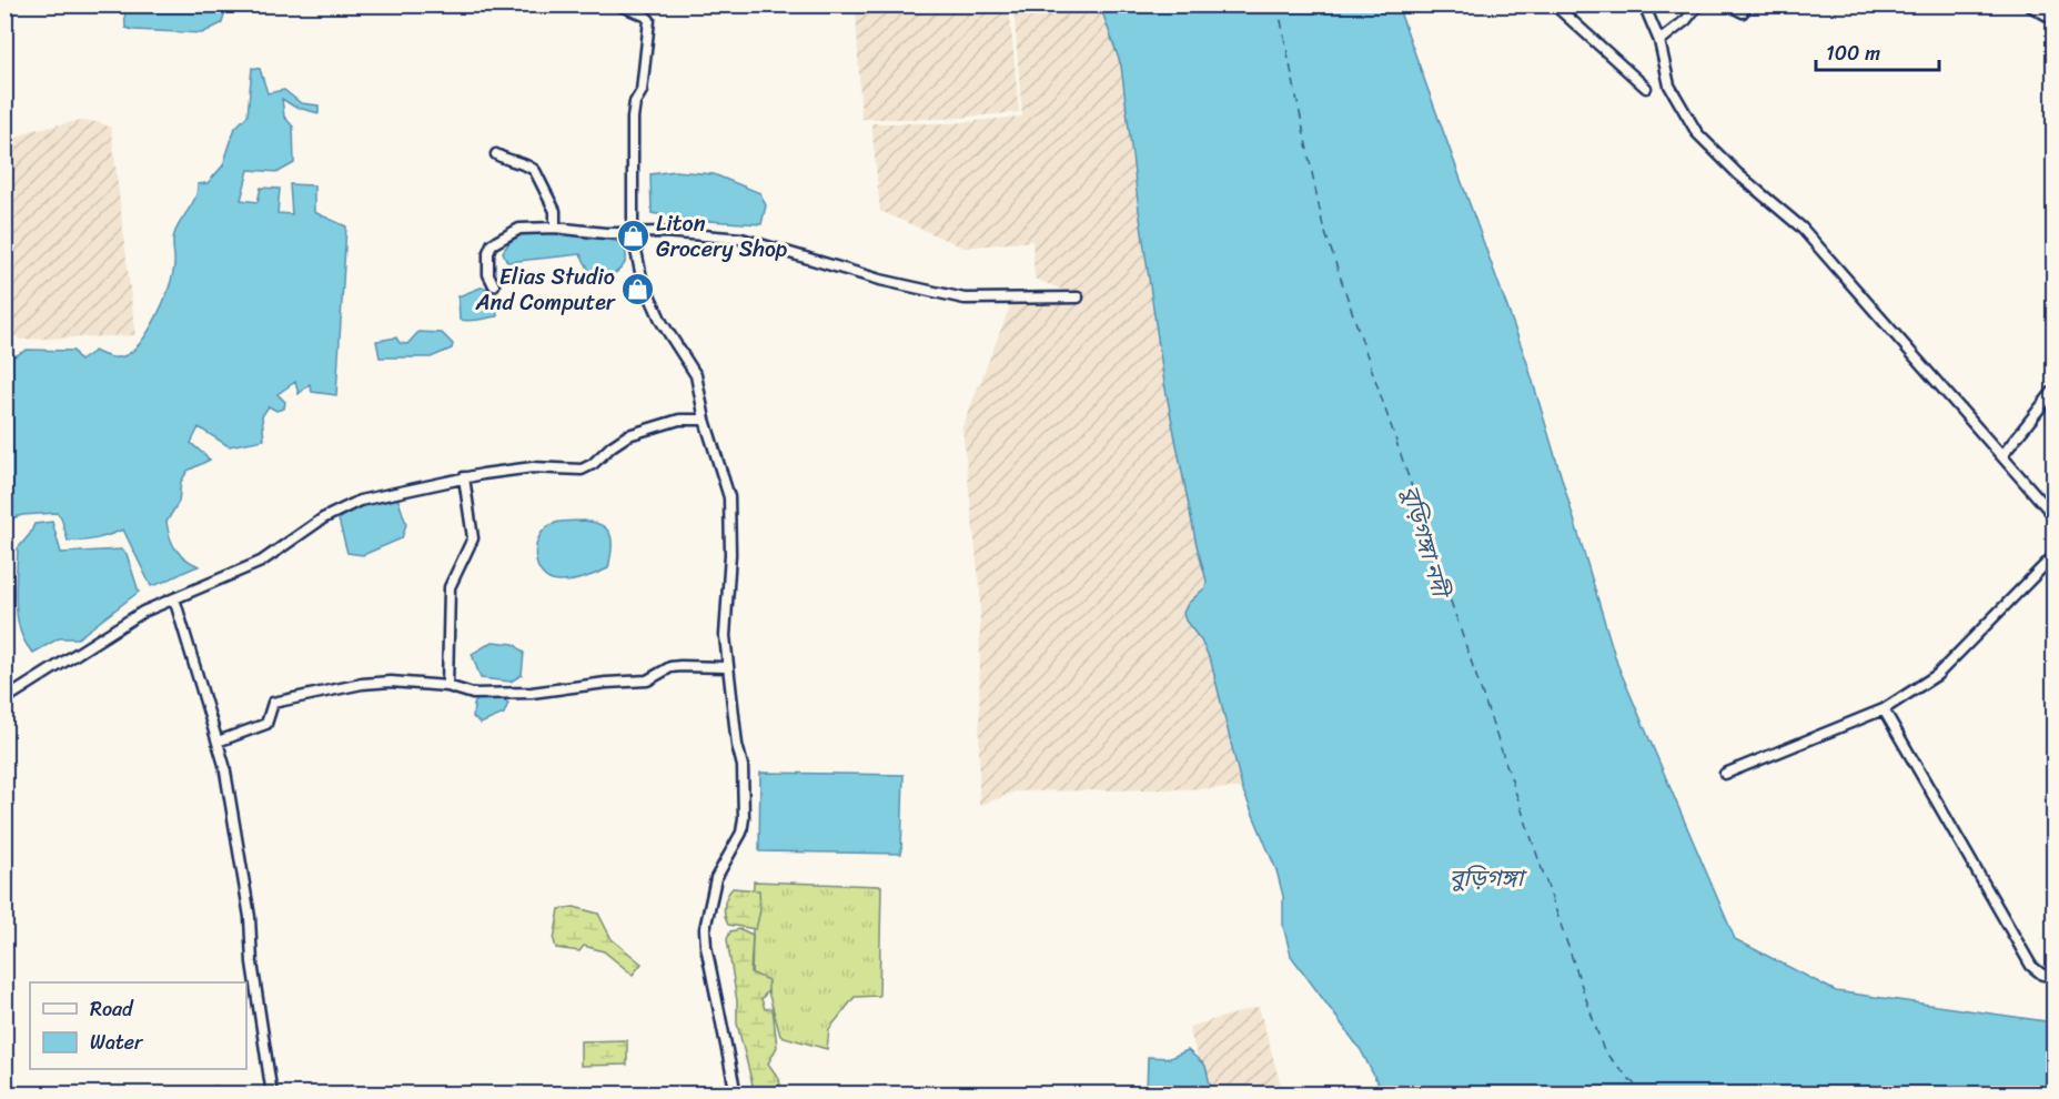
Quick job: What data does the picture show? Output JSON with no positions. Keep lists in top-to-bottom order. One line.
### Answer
{"water":["বুড়িগঙ্গা নদী","বুড়িগঙ্গা"],"places":{"shop":["Liton Grocery Shop","Elias Studio And Computer"]},"legend":["Road","Water"],"scale_bar":"100 m"}
